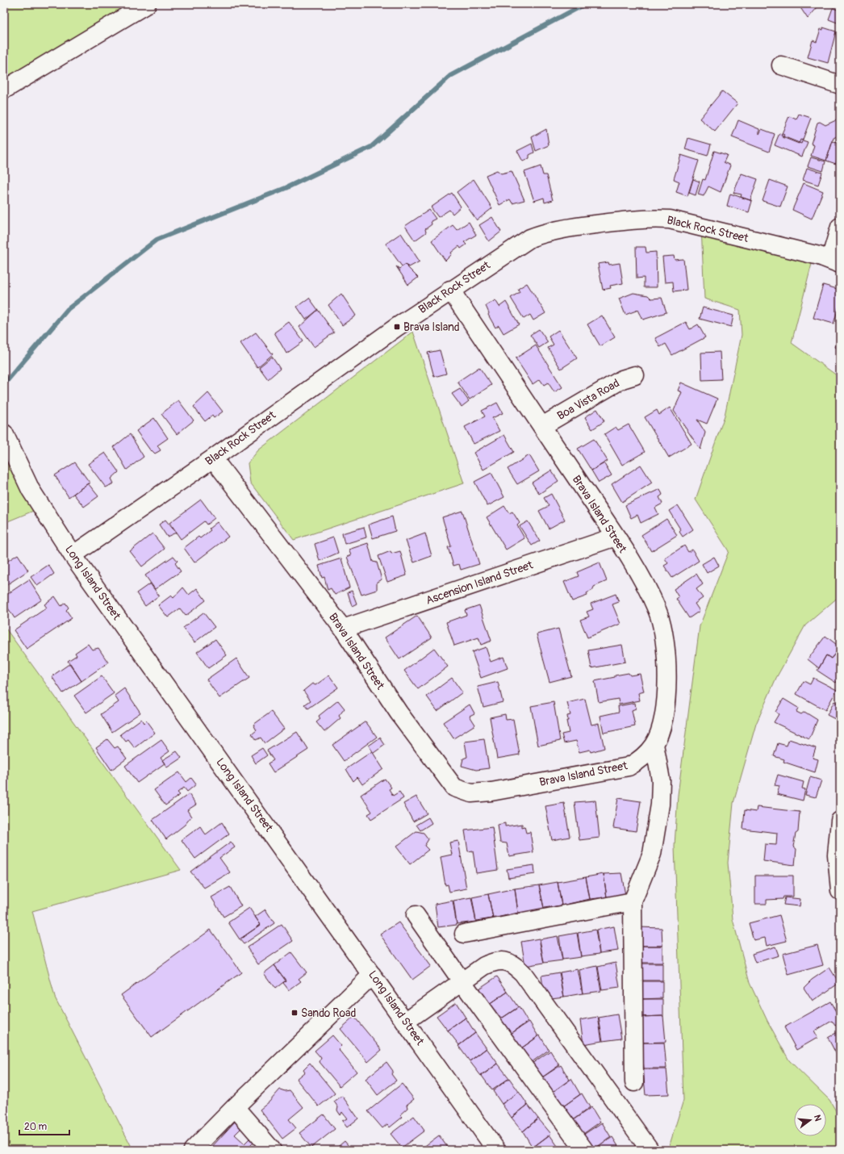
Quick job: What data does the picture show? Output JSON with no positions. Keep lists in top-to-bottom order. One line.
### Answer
{"streets":{"street":["Black Rock Street","Boa Vista Road","Brava Island Street","Long Island Street","Ascension Island Street"]},"crossings":[["Black Rock Street","Brava Island Street"],["Black Rock Street","Long Island Street"],["Boa Vista Road","Brava Island Street"],["Brava Island Street","Ascension Island Street"]],"places":{"transit":["Brava Island","Sando Road"]},"scale_bar":"20 m","north":"right"}
